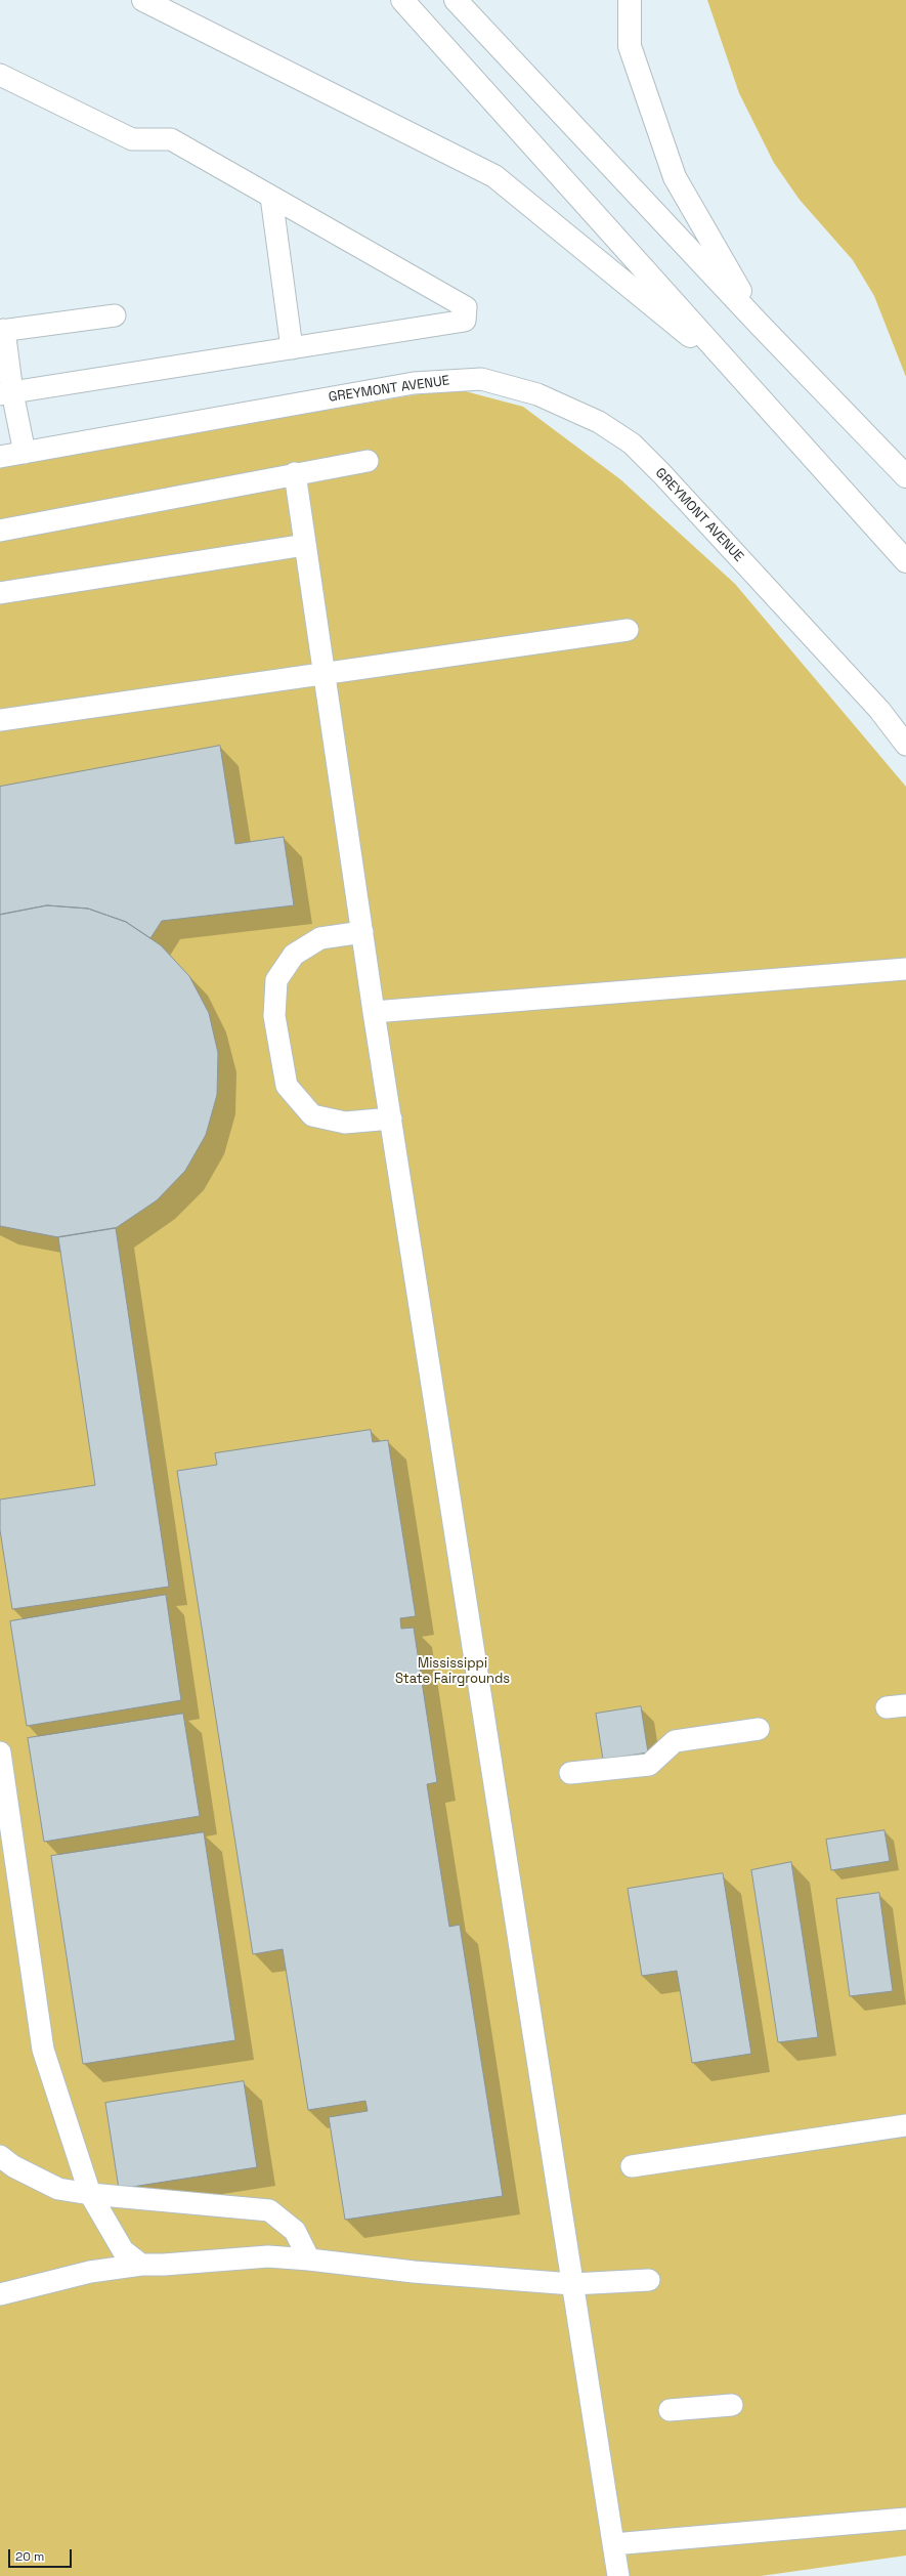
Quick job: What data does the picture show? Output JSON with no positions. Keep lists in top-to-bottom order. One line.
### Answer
{"streets":{"street":["GREYMONT AVENUE"]},"parks":["Mississippi State Fairgrounds"],"scale_bar":"20 m"}
